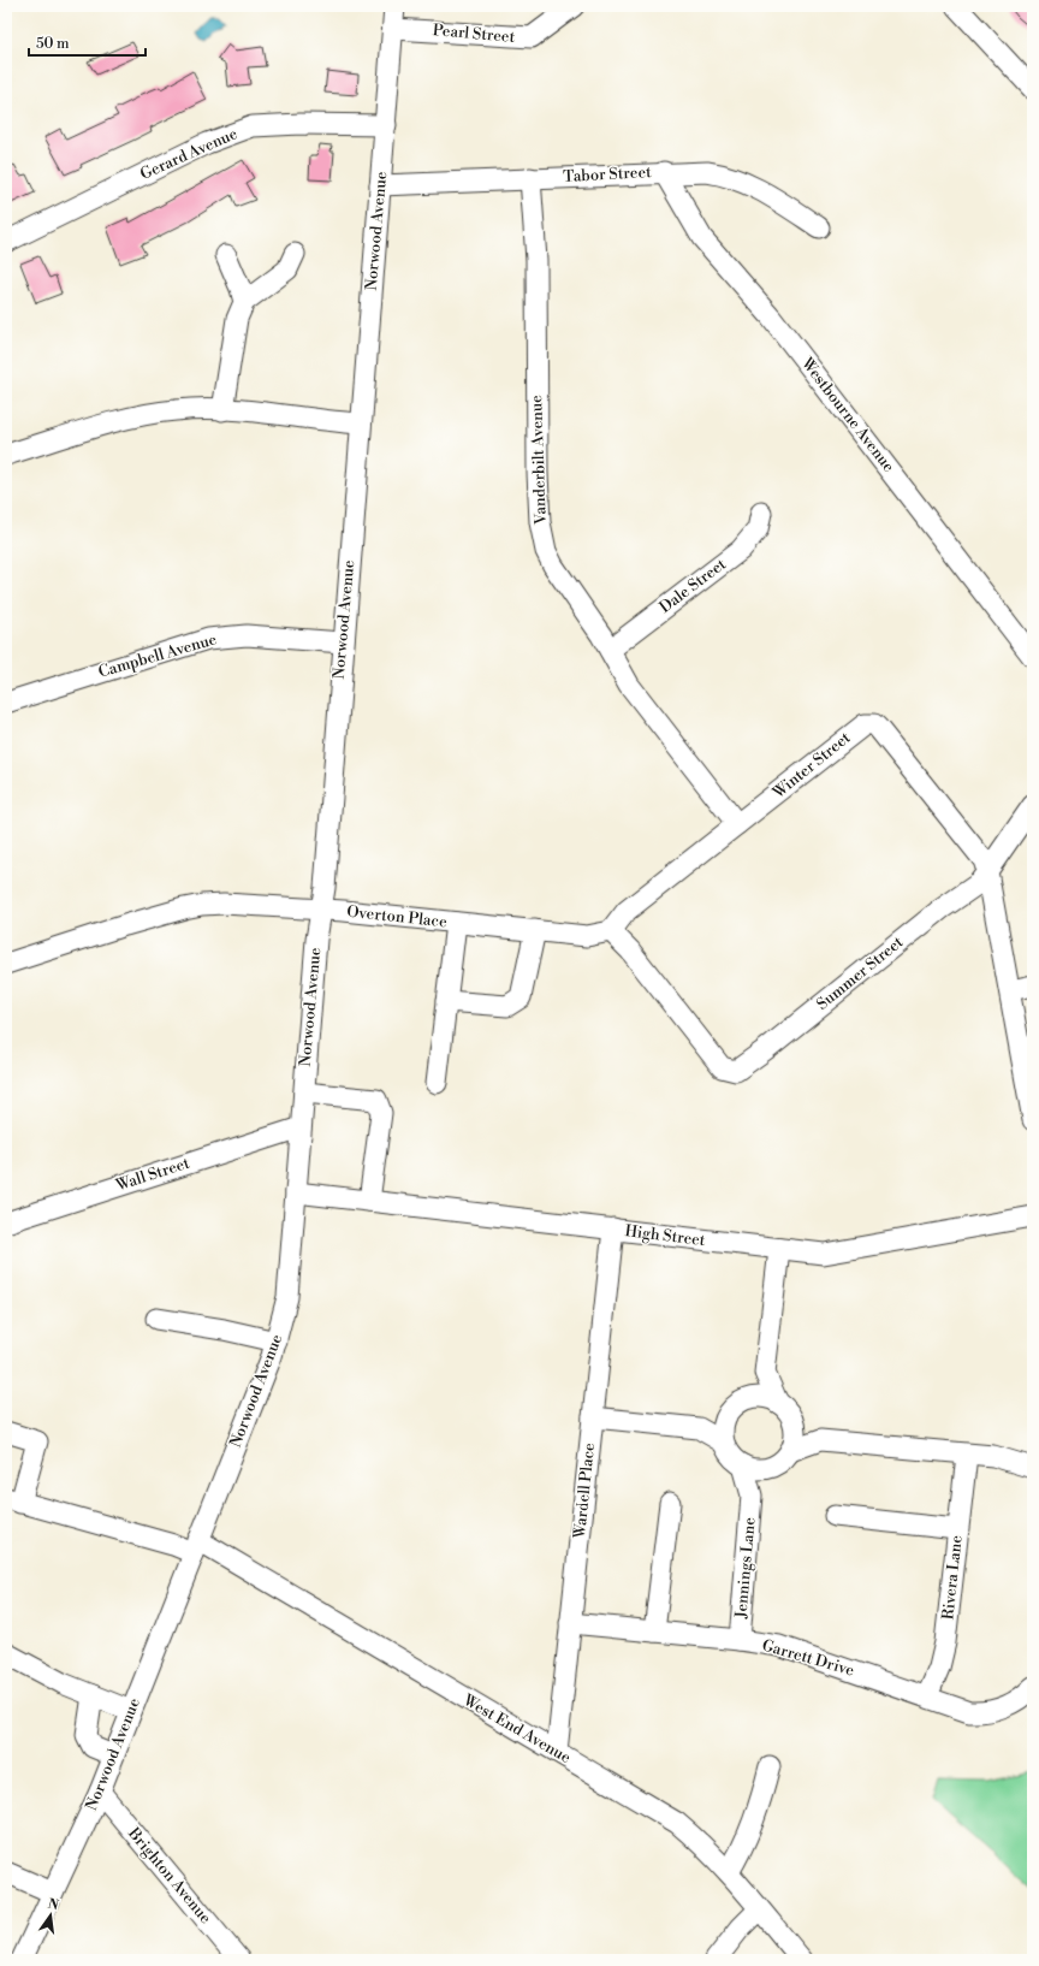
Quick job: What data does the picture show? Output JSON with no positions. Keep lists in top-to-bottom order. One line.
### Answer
{"streets":{"street":["Pearl Street","Gerard Avenue","Tabor Street","Norwood Avenue","Westbourne Avenue","Vanderbilt Avenue","Dale Street","Campbell Avenue","Winter Street","Overton Place","Summer Street","Wall Street","High Street","Wardell Place","Jennings Lane","Rivera Lane","Garrett Drive","West End Avenue","Brighton Avenue"]},"crossings":[["Pearl Street","Norwood Avenue"],["Gerard Avenue","Norwood Avenue"],["Tabor Street","Norwood Avenue"],["Tabor Street","Westbourne Avenue"],["Tabor Street","Vanderbilt Avenue"],["Norwood Avenue","Campbell Avenue"],["Norwood Avenue","Overton Place"],["Norwood Avenue","Wall Street"],["Norwood Avenue","High Street"],["Norwood Avenue","West End Avenue"],["Norwood Avenue","Brighton Avenue"],["Vanderbilt Avenue","Dale Street"],["Vanderbilt Avenue","Winter Street"],["Winter Street","Overton Place"],["Winter Street","Summer Street"],["Overton Place","Summer Street"],["High Street","Wardell Place"],["Wardell Place","Garrett Drive"],["Wardell Place","West End Avenue"],["Jennings Lane","Garrett Drive"],["Rivera Lane","Garrett Drive"]],"scale_bar":"50 m","north":"top"}
